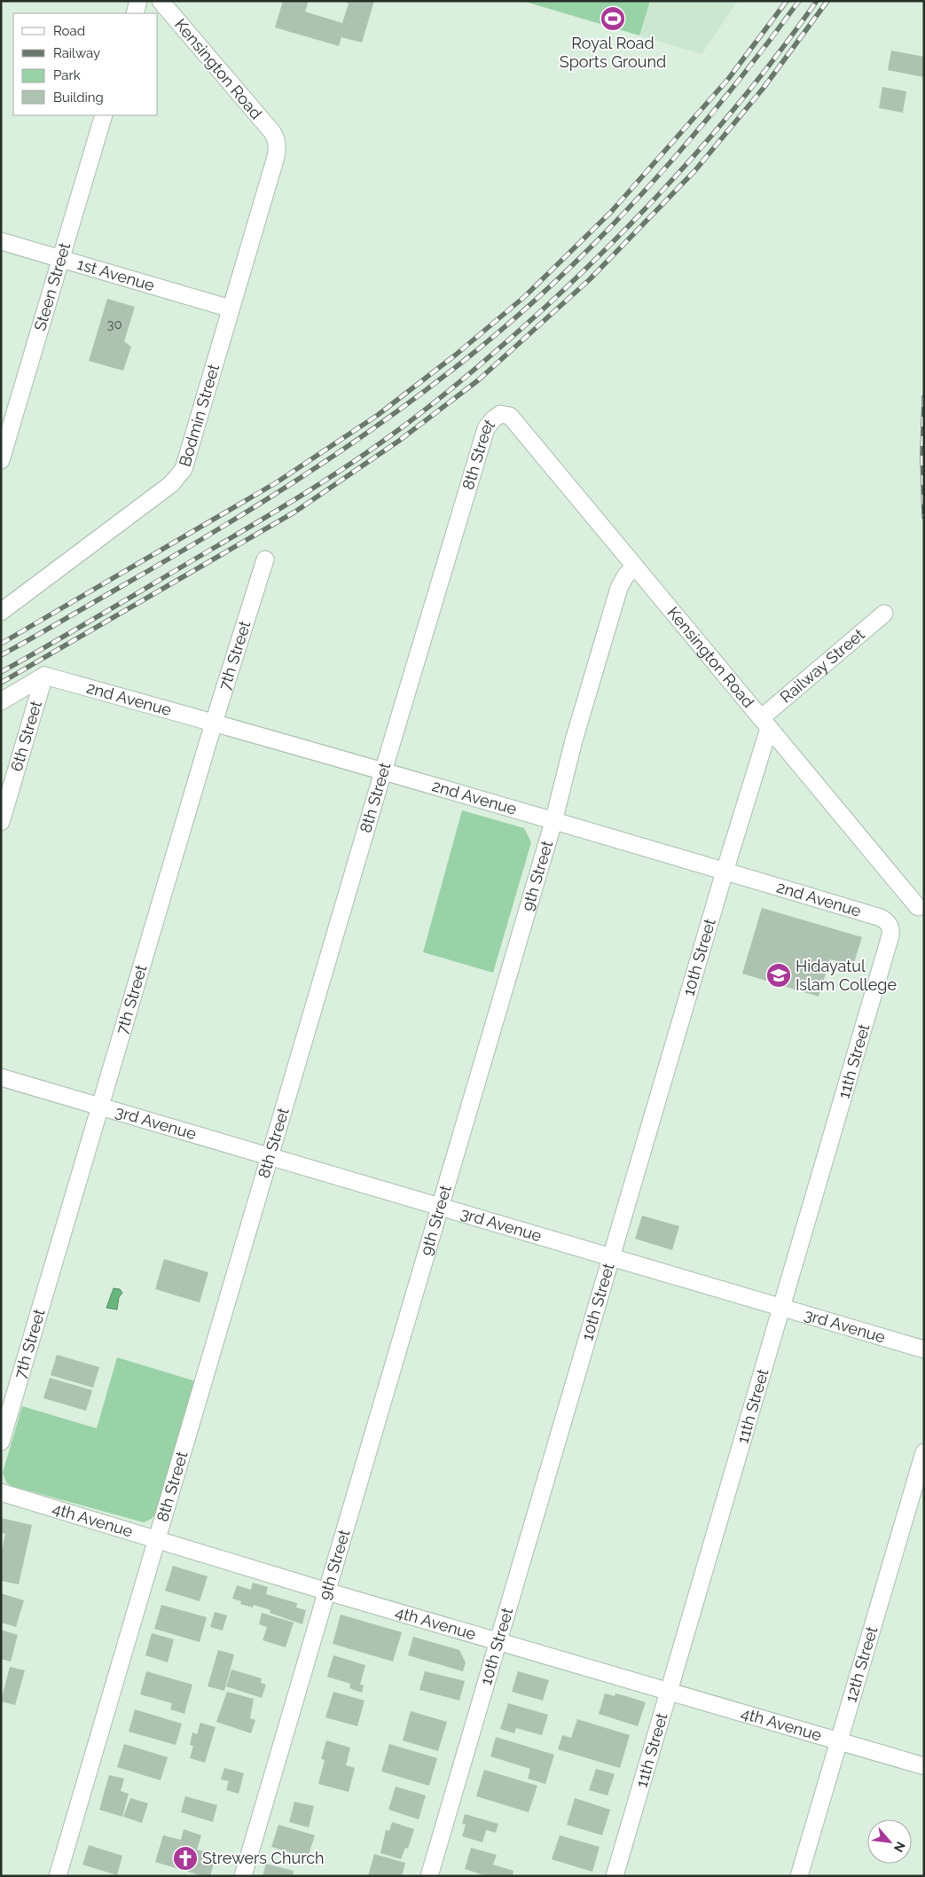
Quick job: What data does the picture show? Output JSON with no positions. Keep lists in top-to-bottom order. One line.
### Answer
{"streets":{"street":["Kensington Road","1st Avenue","Steen Street","Bodmin Street","8th Street","7th Street","Railway Street","2nd Avenue","6th Street","9th Street","10th Street","11th Street","3rd Avenue","4th Avenue","12th Street"]},"crossings":[["Kensington Road","Bodmin Street"],["Kensington Road","8th Street"],["Kensington Road","Railway Street"],["Kensington Road","9th Street"],["Kensington Road","10th Street"],["1st Avenue","Steen Street"],["1st Avenue","Bodmin Street"],["8th Street","2nd Avenue"],["8th Street","3rd Avenue"],["8th Street","4th Avenue"],["7th Street","2nd Avenue"],["7th Street","3rd Avenue"],["Railway Street","10th Street"],["2nd Avenue","6th Street"],["2nd Avenue","9th Street"],["2nd Avenue","10th Street"],["2nd Avenue","11th Street"],["9th Street","3rd Avenue"],["9th Street","4th Avenue"],["10th Street","3rd Avenue"],["10th Street","4th Avenue"],["11th Street","3rd Avenue"],["11th Street","4th Avenue"],["4th Avenue","12th Street"]],"places":{"sports":["Royal Road Sports Ground"],"school or university":["Hidayatul Islam College"],"church":["Strewers Church"]},"house_numbers":["30"],"legend":["Road","Railway","Park","Building"],"north":"bottom right"}
